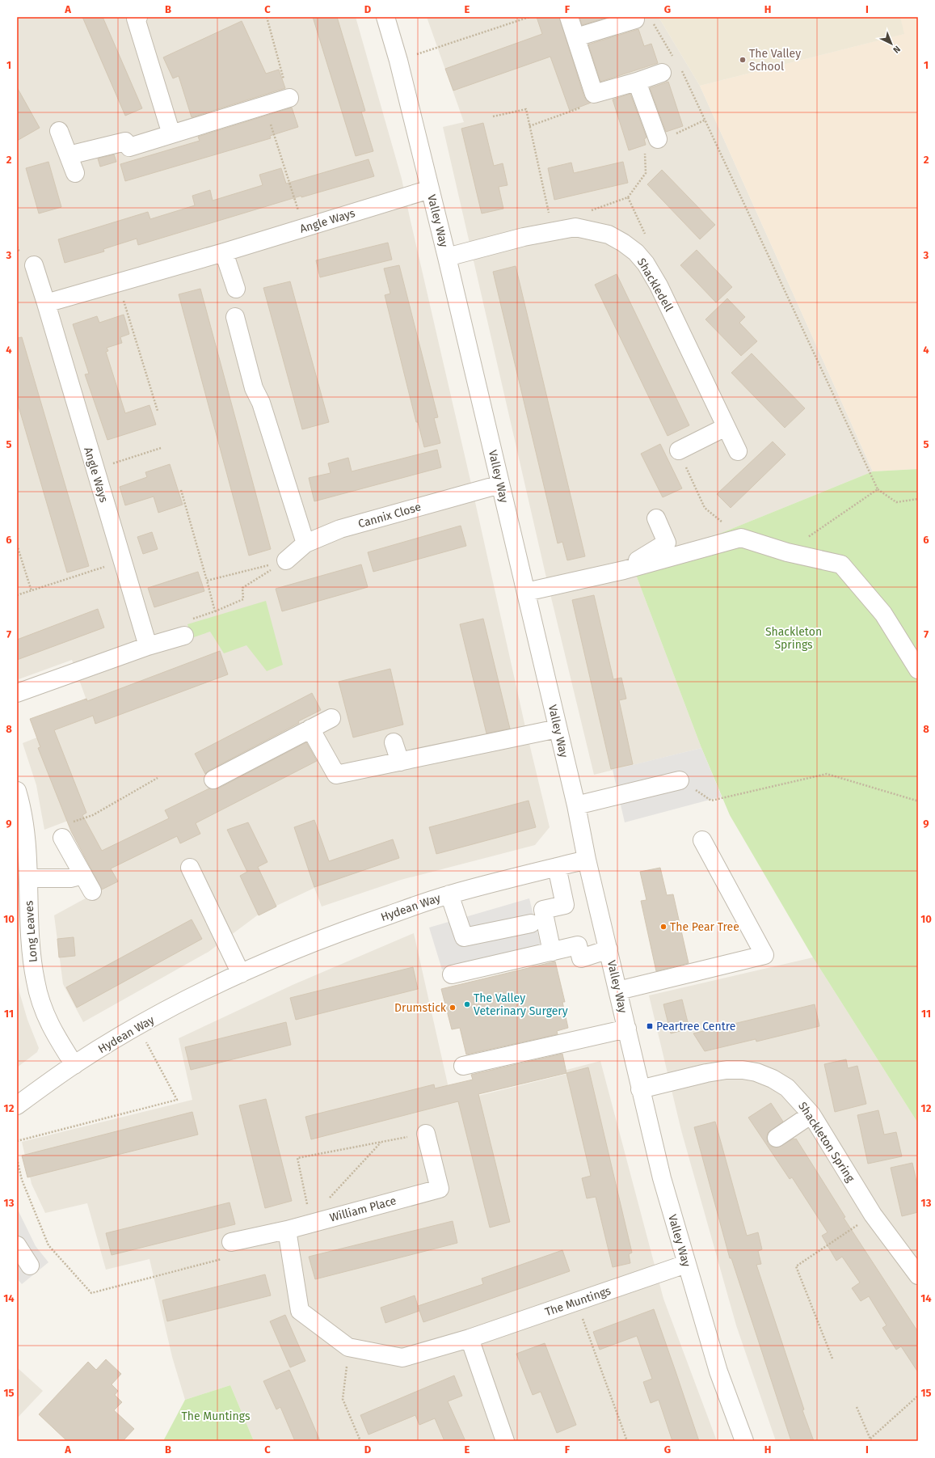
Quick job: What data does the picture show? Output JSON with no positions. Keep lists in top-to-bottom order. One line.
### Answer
{"streets":{"street":["Angle Ways","Valley Way","Shackledell","Cannix Close","Hydean Way","Long Leaves","Shackleton Spring","William Place","The Muntings"]},"crossings":[["Angle Ways","Valley Way"],["Valley Way","Shackledell"],["Valley Way","Cannix Close"],["Valley Way","Hydean Way"],["Valley Way","Shackleton Spring"],["Valley Way","The Muntings"],["Hydean Way","Long Leaves"],["William Place","The Muntings"]],"parks":["Shackleton Springs","The Muntings"],"places":{"other":["The Valley School","The Pear Tree","The Valley Veterinary Surgery","Drumstick"],"transit":["Peartree Centre"]},"north":"bottom right","grid":{"columns":["A","B","C","D","E","F","G","H","I"],"rows":["1","2","3","4","5","6","7","8","9","10","11","12","13","14","15"]}}
